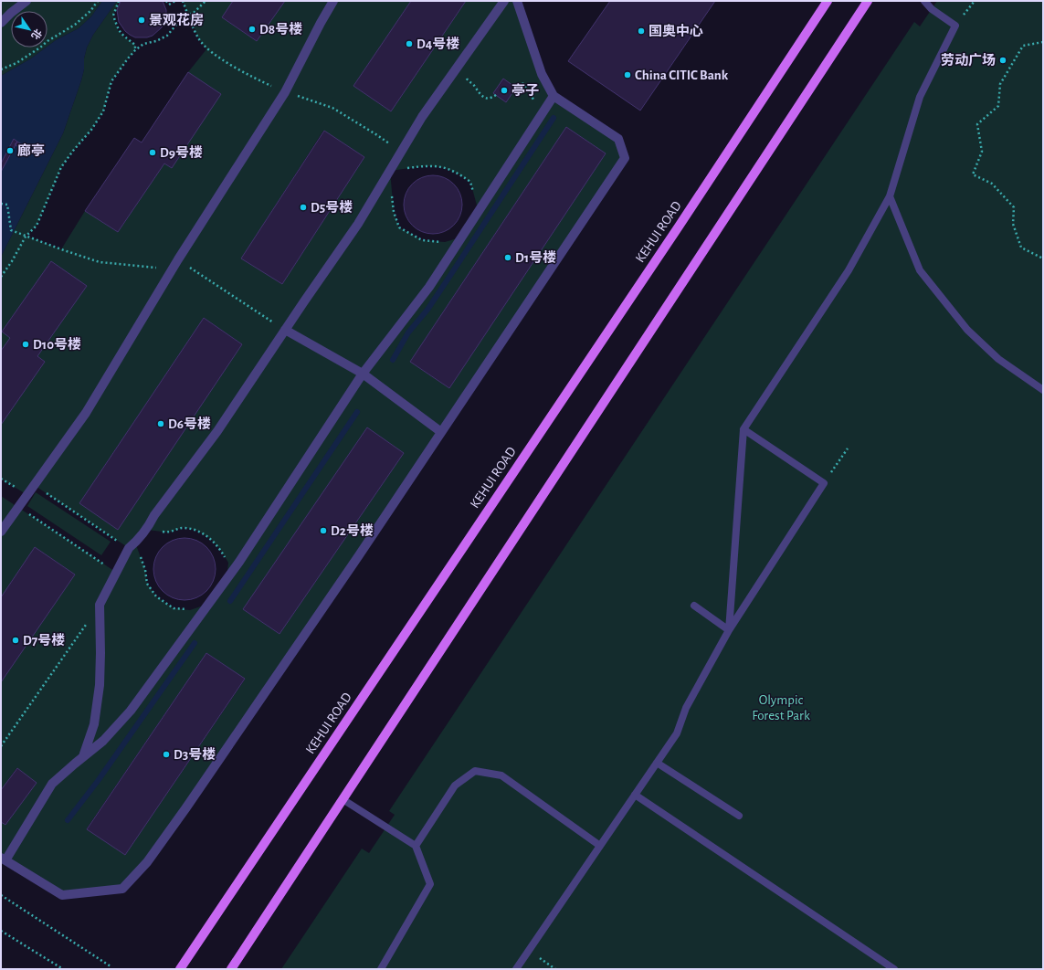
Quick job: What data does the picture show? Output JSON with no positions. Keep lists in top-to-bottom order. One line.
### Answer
{"streets":{"main road":["KEHUI ROAD"]},"parks":["Olympic Forest Park"],"places":["景观花房","D8号楼","国奥中心","D4号楼","劳动广场","China CITIC Bank","亭子","廊亭","D9号楼","D5号楼","D1号楼","D10号楼","D6号楼","D2号楼","D7号楼","D3号楼"],"north":"bottom right"}
